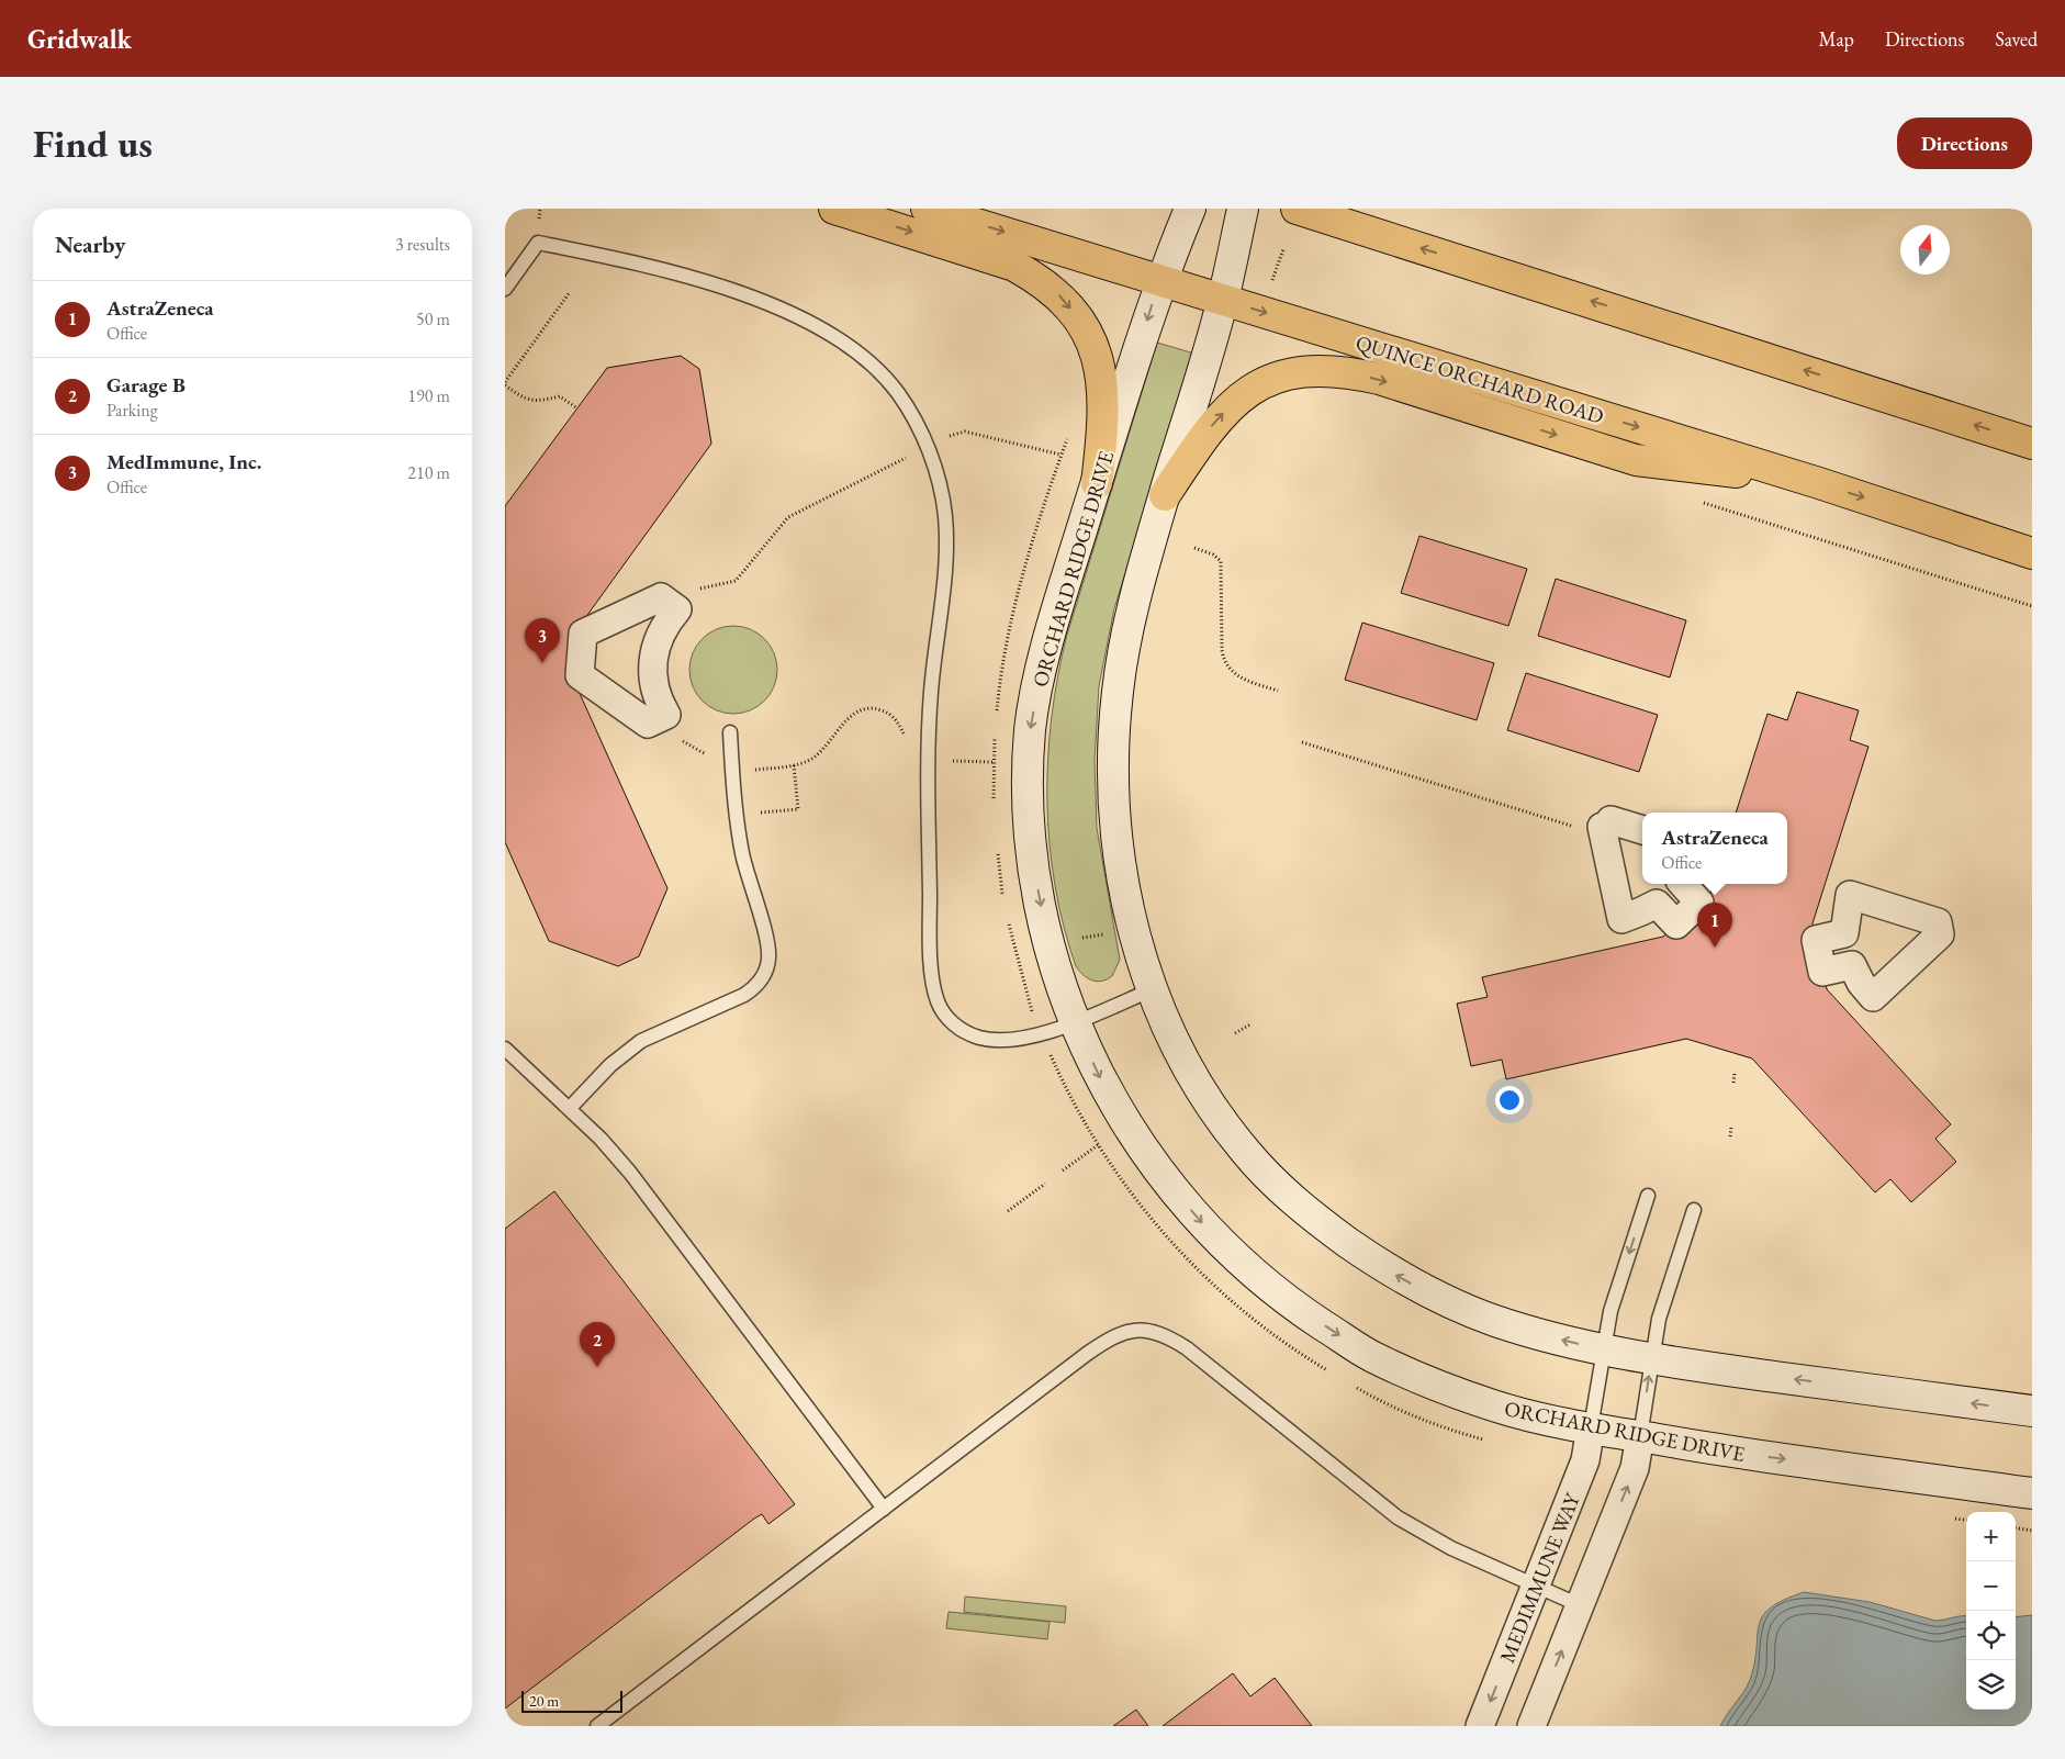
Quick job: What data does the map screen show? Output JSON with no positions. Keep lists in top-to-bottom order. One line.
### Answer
{"streets":{"main road":["QUINCE ORCHARD ROAD"],"street":["ORCHARD RIDGE DRIVE","MEDIMMUNE WAY"]},"crossings":[["QUINCE ORCHARD ROAD","ORCHARD RIDGE DRIVE"],["ORCHARD RIDGE DRIVE","MEDIMMUNE WAY"]],"scale_bar":"20 m","north":"top","page":{"header":"Gridwalk","nav":["Map","Directions","Saved"],"buttons":"Directions","title":"Find us","heading":["Nearby","3 results"],"list":[{"mark":"1","name":"AstraZeneca","note":"Office","value":"50 m"},{"mark":"2","name":"Garage B","note":"Parking","value":"190 m"},{"mark":"3","name":"MedImmune, Inc.","note":"Office","value":"210 m"}],"pins":["3","1","2"],"popup":["AstraZeneca","Office"],"map_buttons":["+","−"],"scale":"20 m"}}
